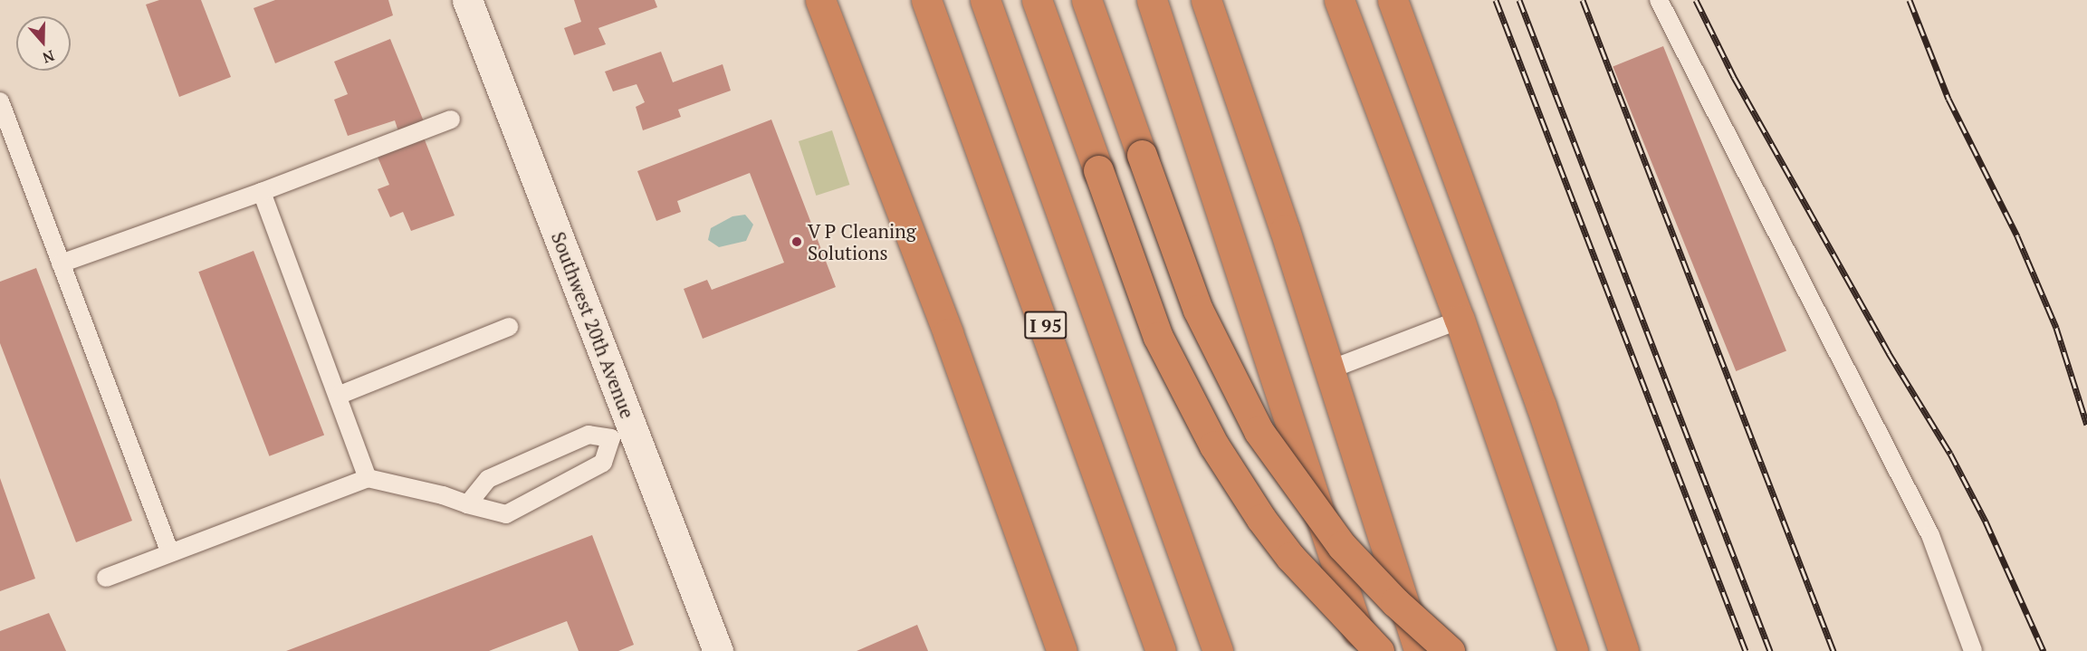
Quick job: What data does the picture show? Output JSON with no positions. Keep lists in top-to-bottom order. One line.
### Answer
{"streets":{"highway":["I 95"],"street":["Southwest 20th Avenue"]},"places":["V P Cleaning Solutions"],"north":"bottom"}
